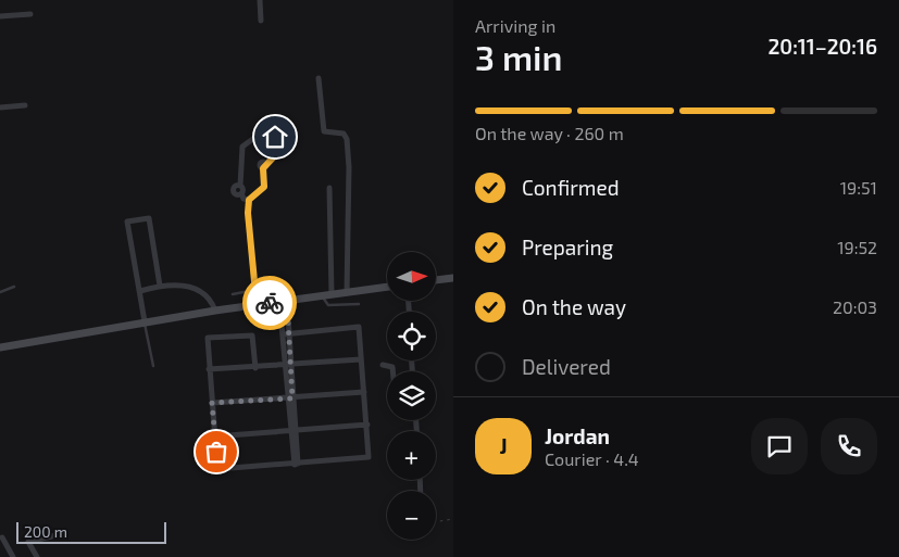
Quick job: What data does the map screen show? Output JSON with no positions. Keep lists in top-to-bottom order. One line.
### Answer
{"scale_bar":"200 m","north":"right","page":{"heading":["3 min","Arriving in","20:11–20:16"],"panel":["Jordan","Courier · 4.4"],"bar":"On the way · 260 m","list":[["Confirmed","19:51"],["Preparing","19:52"],["On the way","20:03"],"Delivered"],"map_buttons":["+","−"],"round":"J","scale":"200 m"}}
